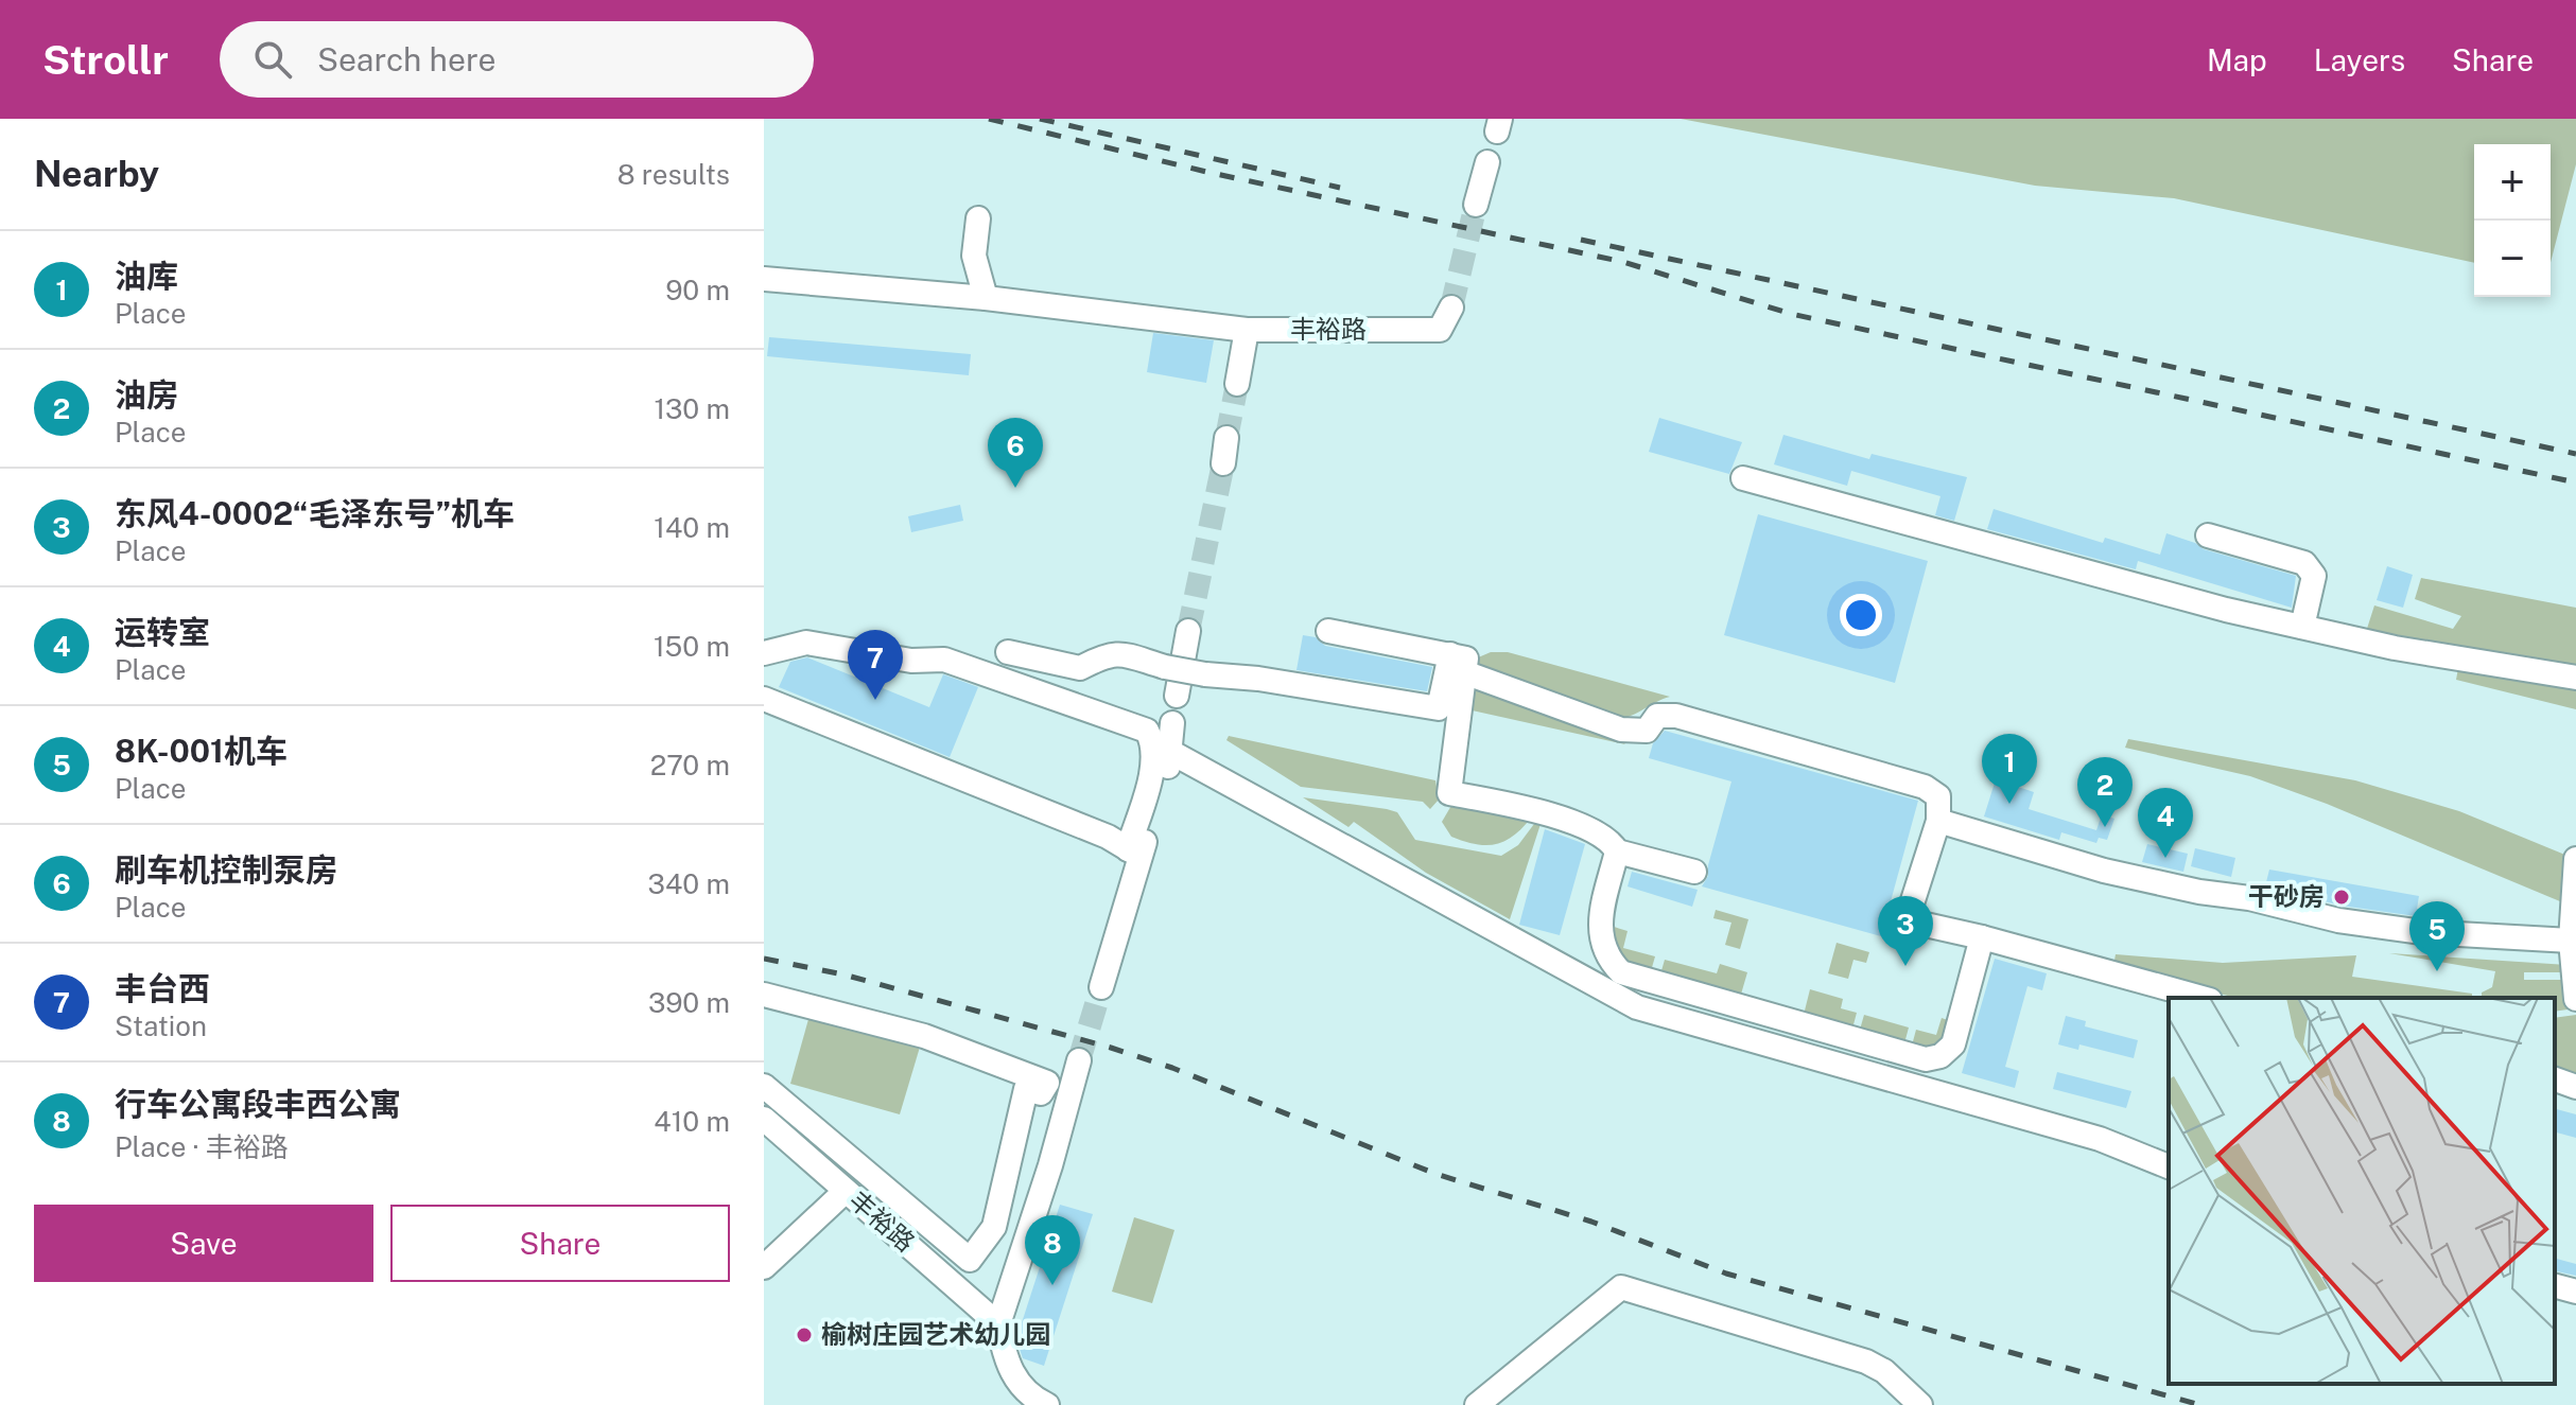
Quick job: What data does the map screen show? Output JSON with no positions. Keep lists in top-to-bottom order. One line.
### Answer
{"streets":{"street":["丰裕路"]},"places":["干砂房","榆树庄园艺术幼儿园"],"page":{"header":"Strollr","search":"Search here","nav":["Map","Layers","Share"],"heading":["Nearby","8 results"],"map_buttons":["+","−"],"list":[{"mark":"1","name":"油库","note":"Place","value":"90 m"},{"mark":"2","name":"油房","note":"Place","value":"130 m"},{"mark":"3","name":"东风4-0002“毛泽东号”机车","note":"Place","value":"140 m"},{"mark":"4","name":"运转室","note":"Place","value":"150 m"},{"mark":"5","name":"8K-001机车","note":"Place","value":"270 m"},{"mark":"6","name":"刷车机控制泵房","note":"Place","value":"340 m"},{"mark":"7","name":"丰台西","note":"Station","value":"390 m"},{"mark":"8","name":"行车公寓段丰西公寓","note":"Place · 丰裕路","value":"410 m"}],"pins":["6","7","1","2","4","3","5","8"],"buttons":["Save","Share"]}}
